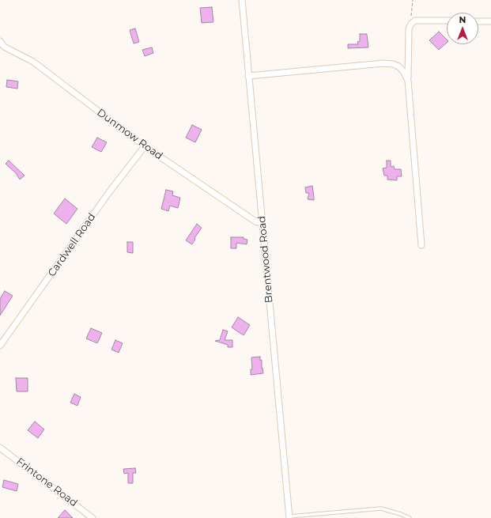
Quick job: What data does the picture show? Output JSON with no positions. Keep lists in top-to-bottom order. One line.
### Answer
{"streets":{"street":["Dunmow Road","Cardwell Road","Brentwood Road","Frintone Road"]},"crossings":[["Dunmow Road","Cardwell Road"],["Dunmow Road","Brentwood Road"]],"north":"top"}
